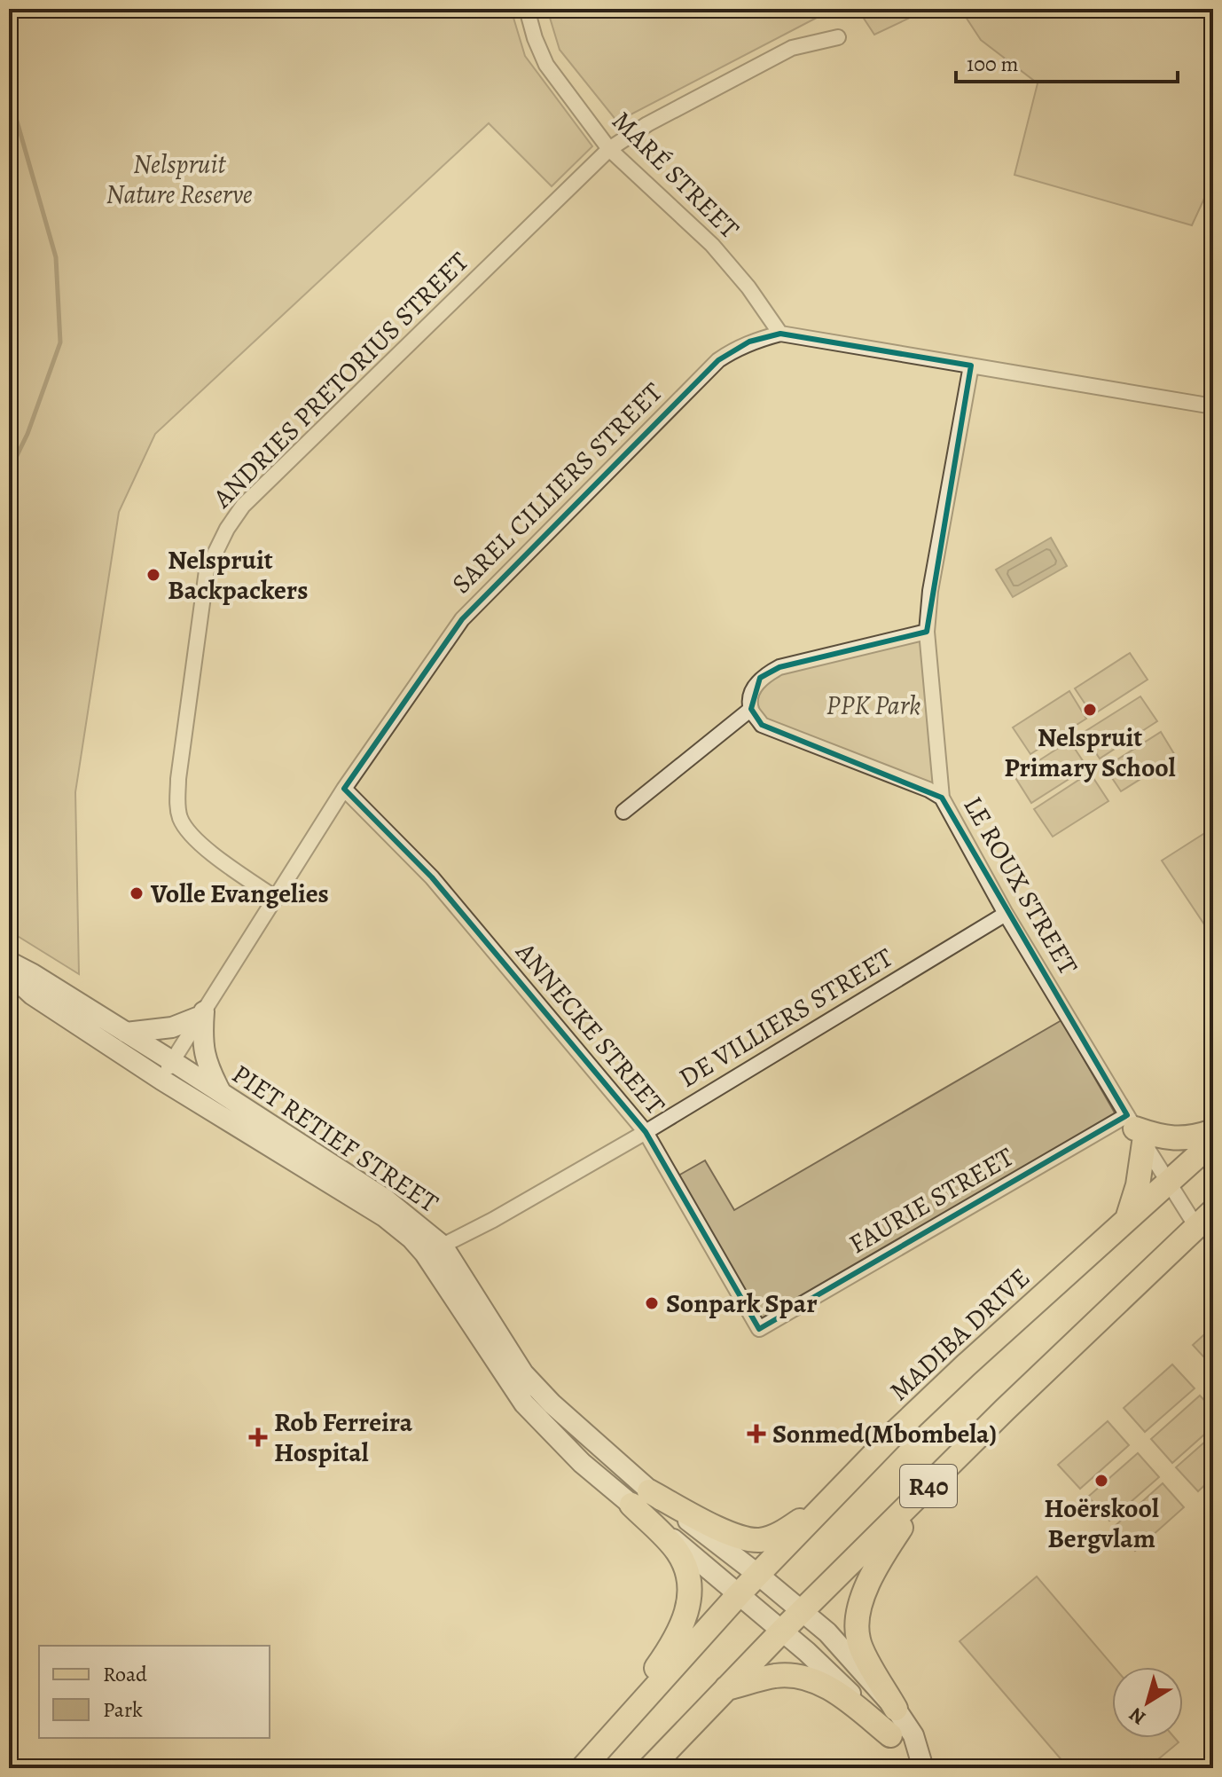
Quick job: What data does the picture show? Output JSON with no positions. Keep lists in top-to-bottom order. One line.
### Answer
{"streets":{"main road":["MADIBA DRIVE","R40"],"street":["MARÉ STREET","ANDRIES PRETORIUS STREET","SAREL CILLIERS STREET","LE ROUX STREET","DE VILLIERS STREET","ANNECKE STREET","PIET RETIEF STREET","FAURIE STREET"]},"crossings":[["MARÉ STREET","ANDRIES PRETORIUS STREET"],["MARÉ STREET","SAREL CILLIERS STREET"],["ANDRIES PRETORIUS STREET","SAREL CILLIERS STREET"],["SAREL CILLIERS STREET","LE ROUX STREET"],["SAREL CILLIERS STREET","ANNECKE STREET"],["SAREL CILLIERS STREET","PIET RETIEF STREET"],["LE ROUX STREET","DE VILLIERS STREET"],["LE ROUX STREET","FAURIE STREET"],["LE ROUX STREET","MADIBA DRIVE"],["LE ROUX STREET","R40"],["DE VILLIERS STREET","ANNECKE STREET"],["DE VILLIERS STREET","PIET RETIEF STREET"],["ANNECKE STREET","FAURIE STREET"],["PIET RETIEF STREET","MADIBA DRIVE"],["PIET RETIEF STREET","R40"]],"parks":["Nelspruit Nature Reserve","PPK Park"],"places":{"other":["Nelspruit Backpackers","Nelspruit Primary School","Volle Evangelies","Sonpark Spar","Hoërskool Bergvlam"],"health":["Sonmed(Mbombela)","Rob Ferreira Hospital"]},"legend":["Road","Park"],"scale_bar":"100 m","north":"bottom left"}
